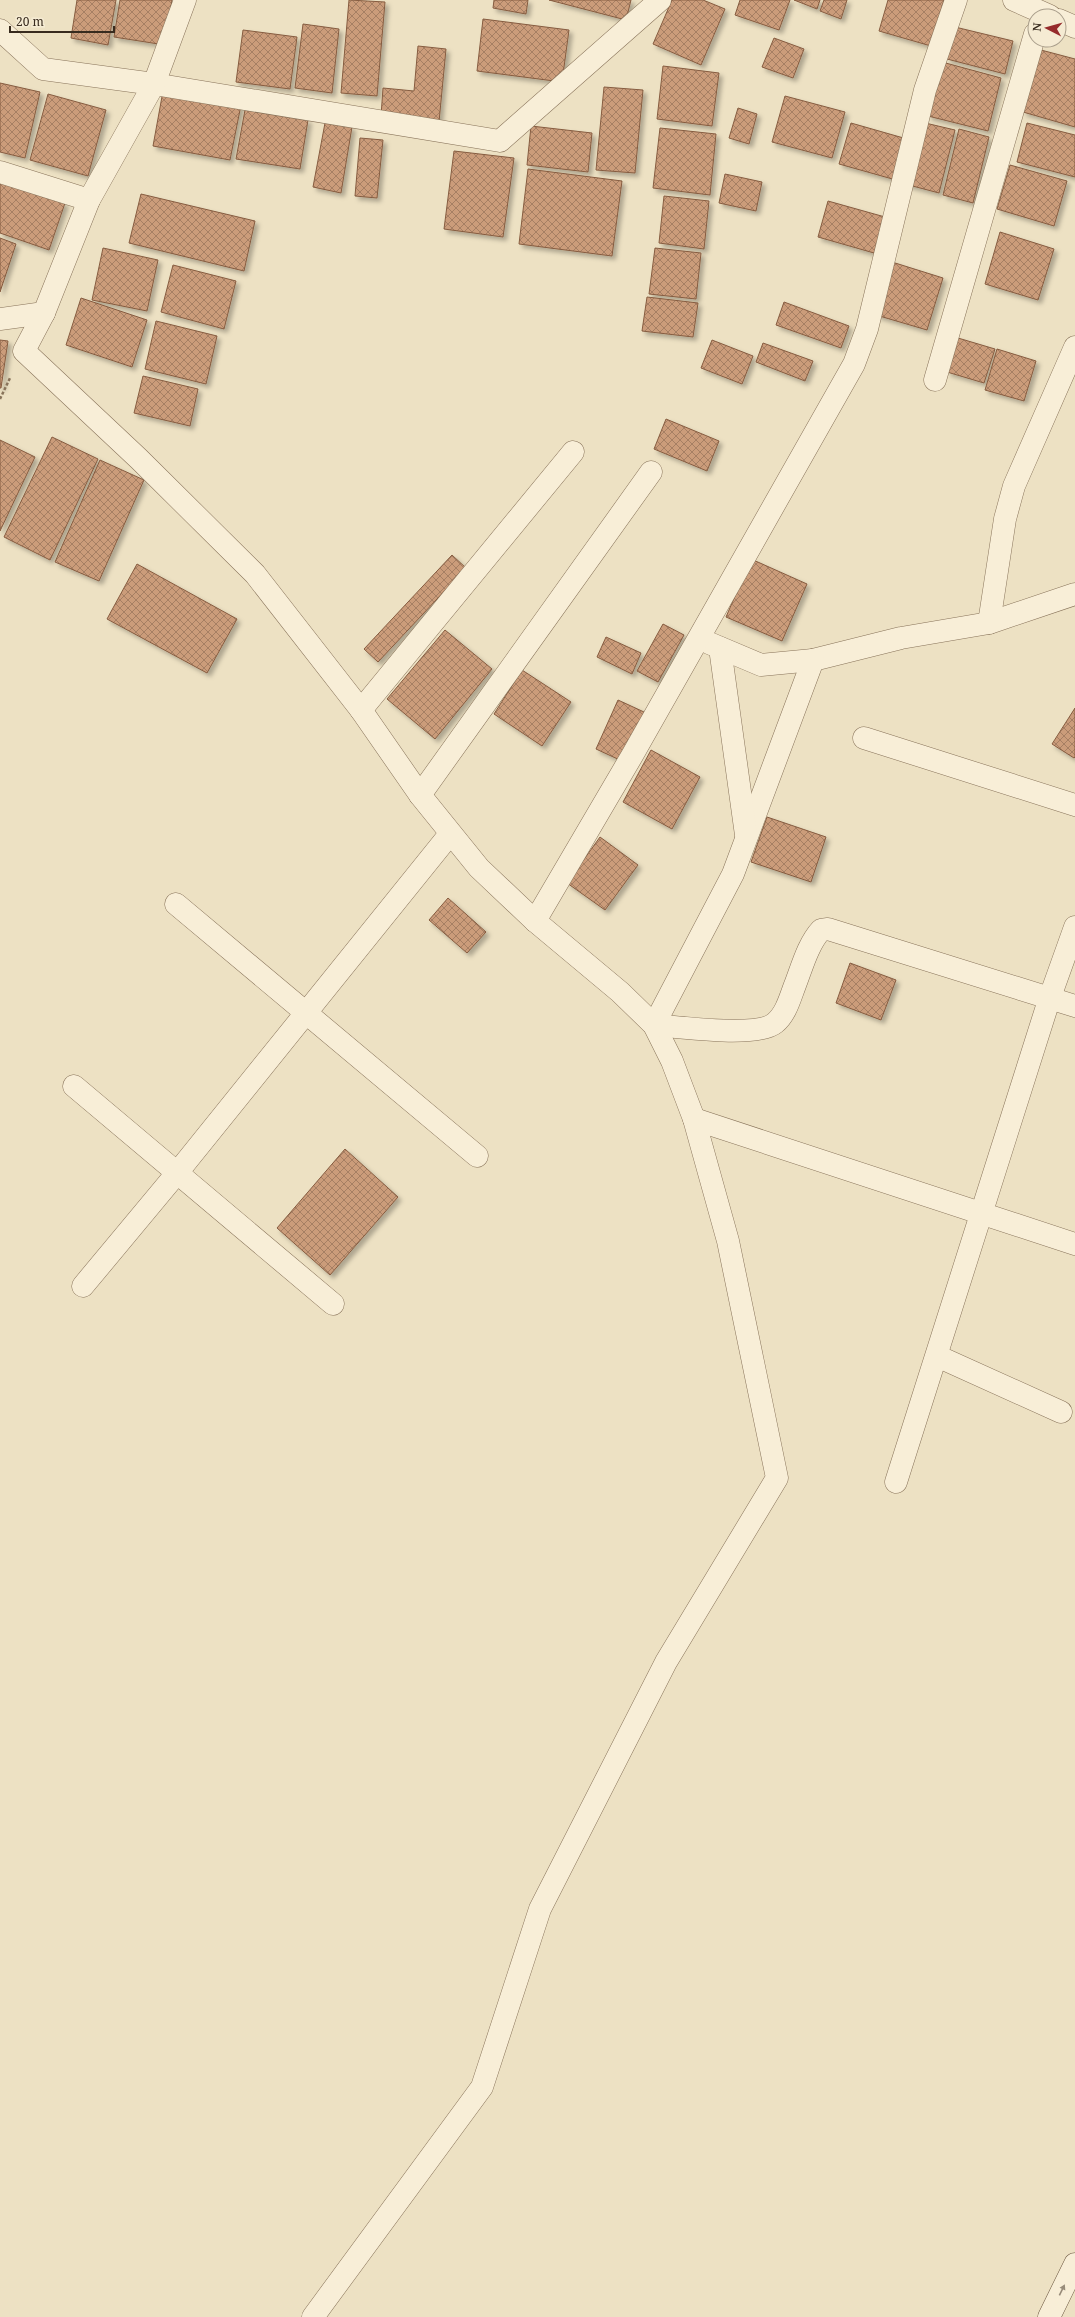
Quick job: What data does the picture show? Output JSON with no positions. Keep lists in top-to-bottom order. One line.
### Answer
{"scale_bar":"20 m","north":"left"}
